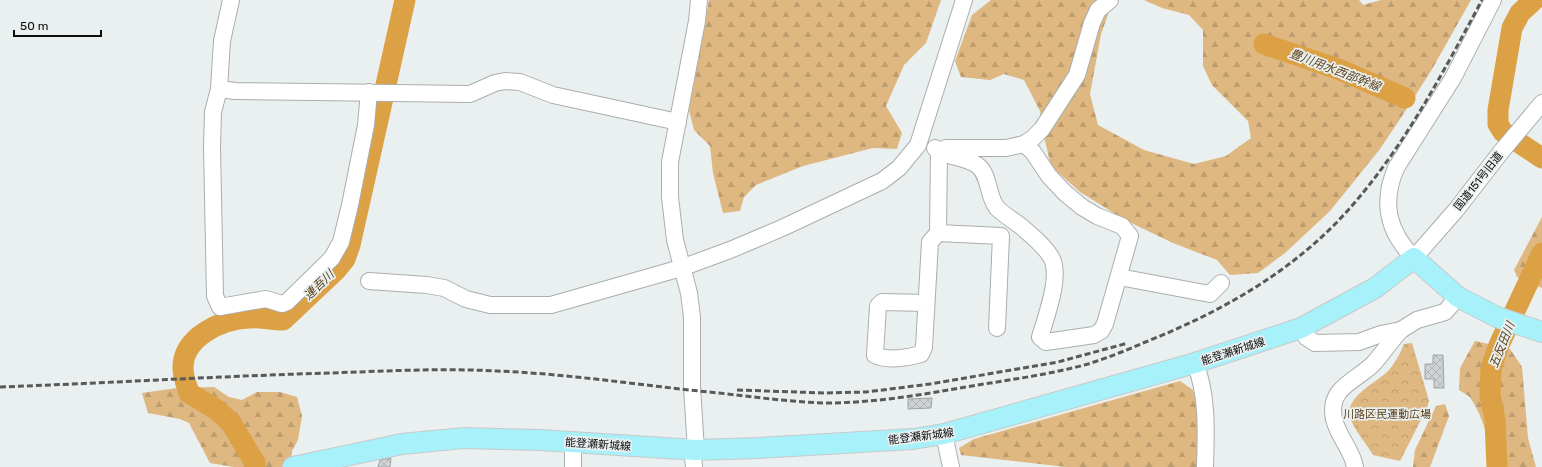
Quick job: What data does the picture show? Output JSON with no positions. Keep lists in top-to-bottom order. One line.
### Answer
{"streets":{"main road":["能登瀬新城線"],"street":["国道151号旧道"]},"crossings":[["国道151号旧道","能登瀬新城線"]],"water":["豊川用水西部幹線","連吾川","五反田川"],"parks":["川路区民運動広場"],"scale_bar":"50 m"}
